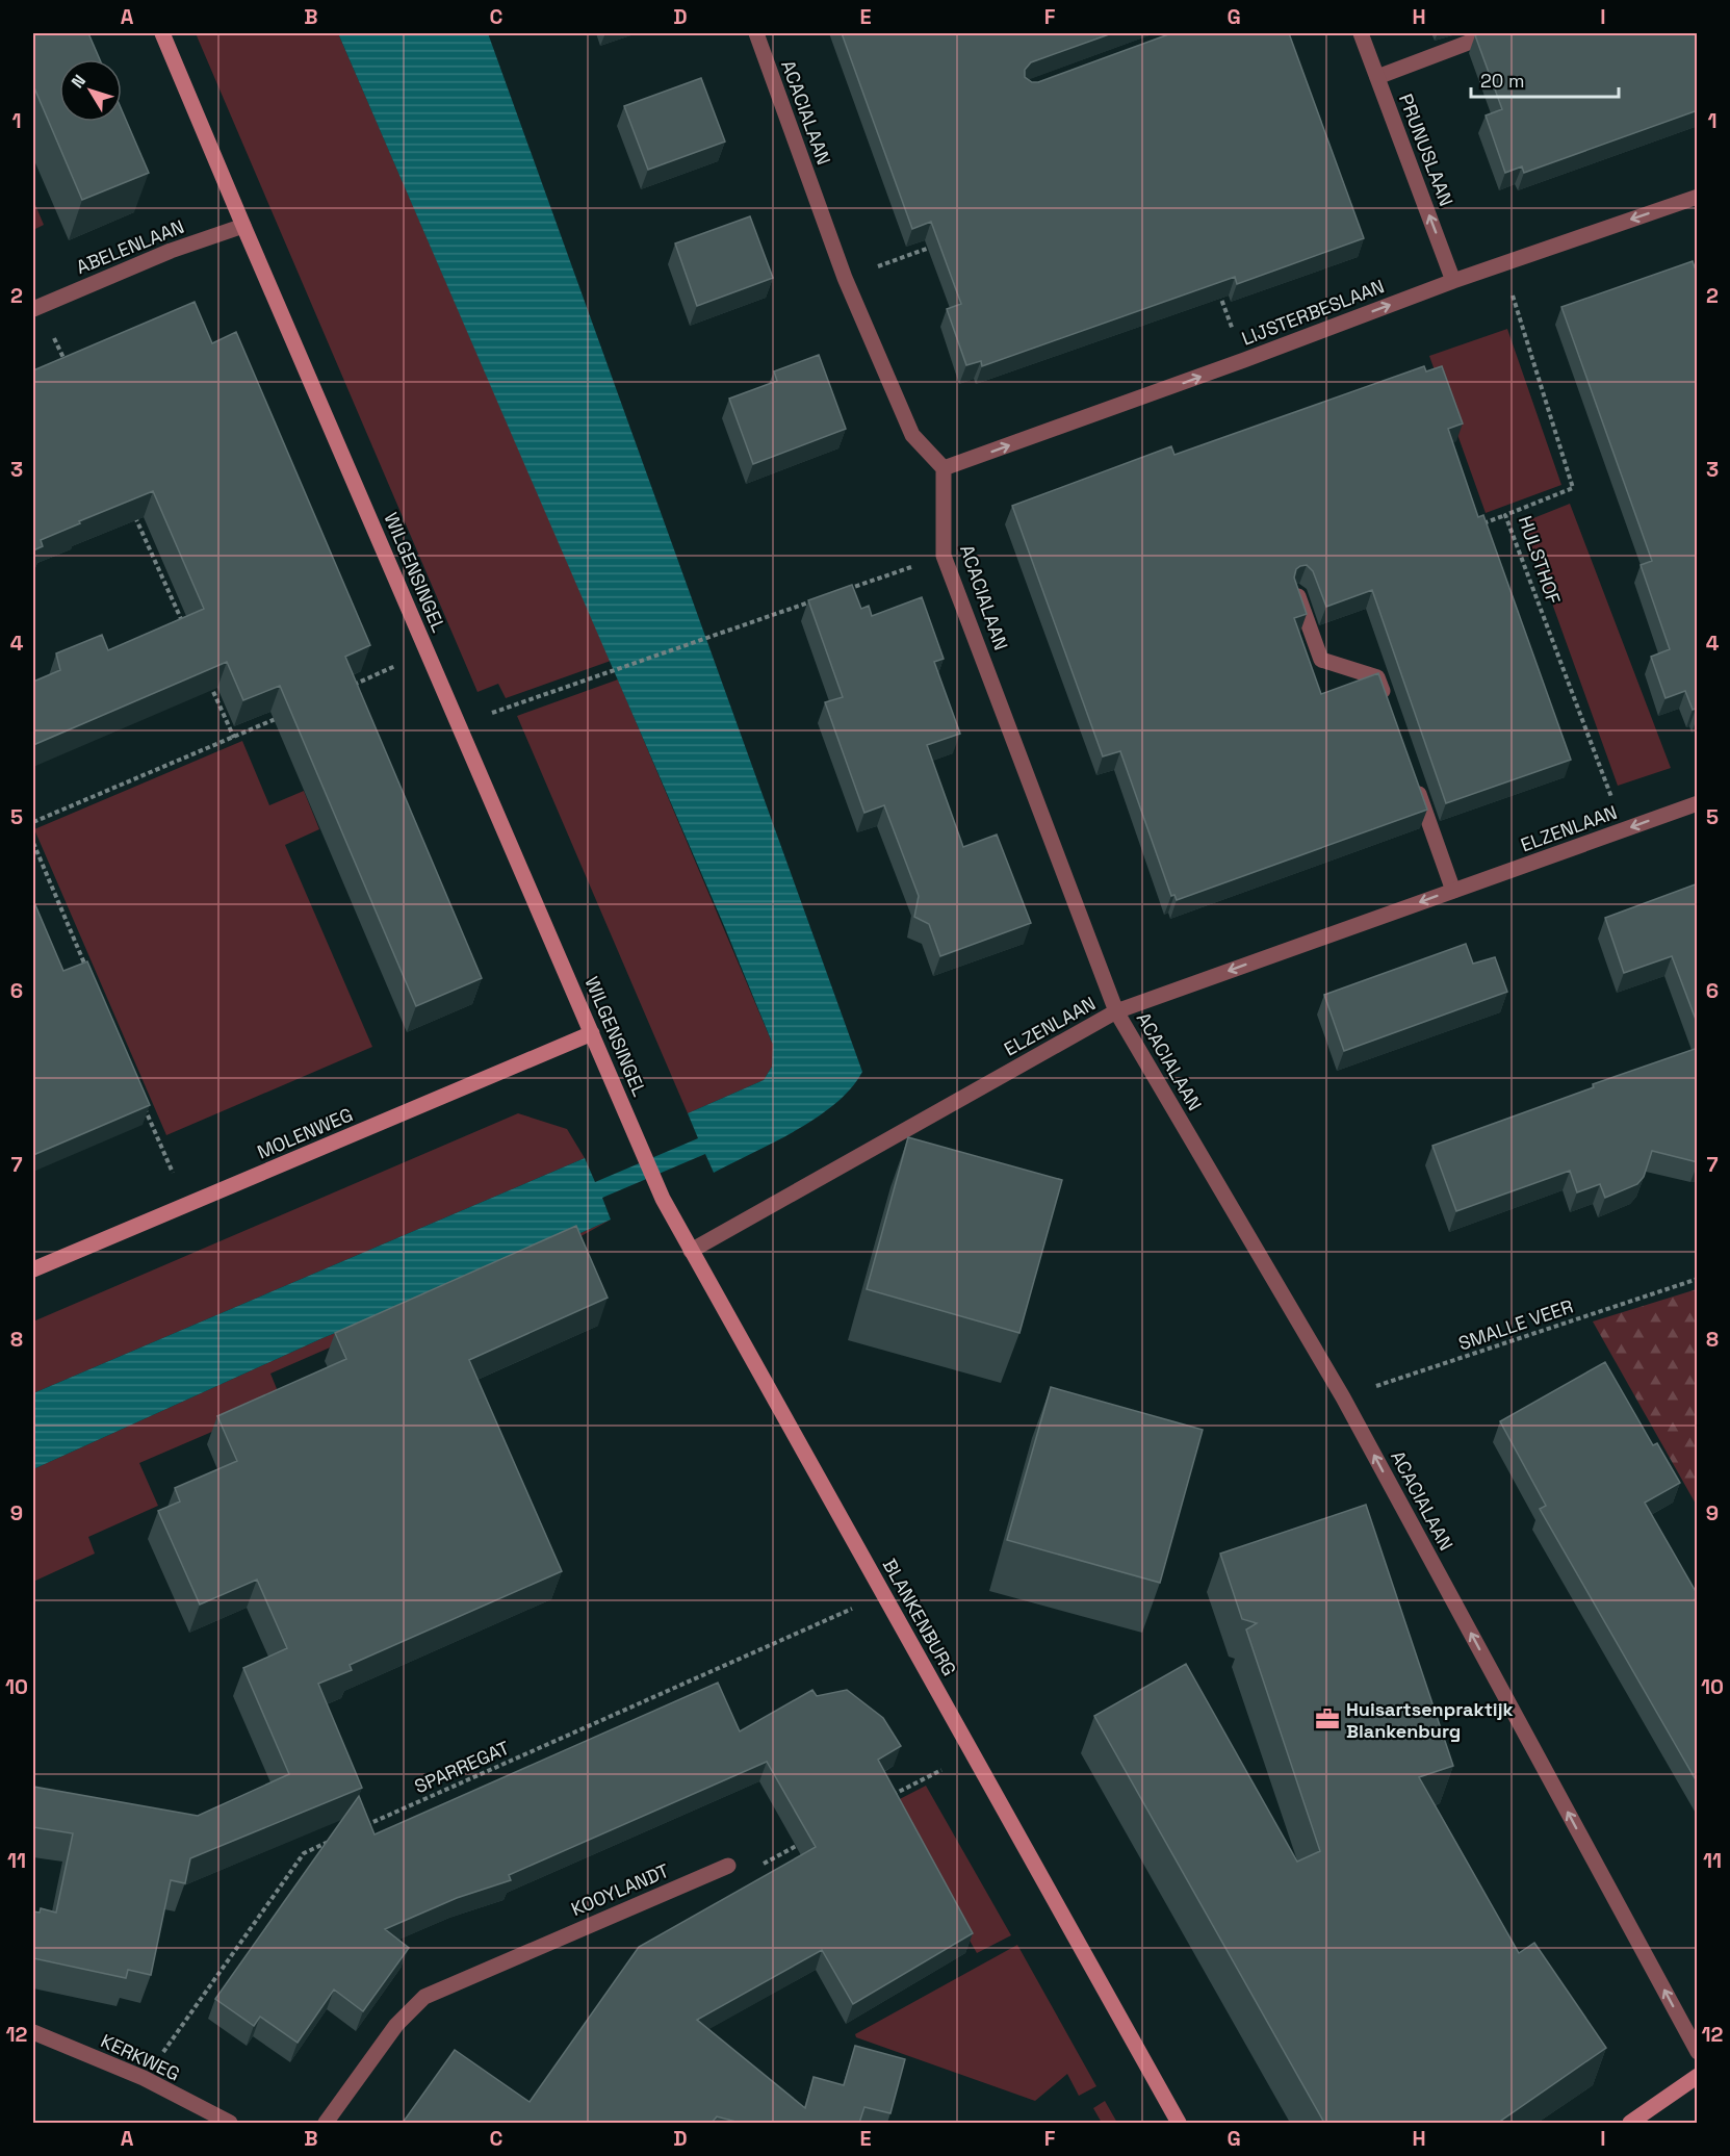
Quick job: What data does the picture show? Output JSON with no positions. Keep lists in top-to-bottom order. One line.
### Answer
{"streets":{"street":["ACACIALAAN","PRUNUSLAAN","ABELENLAAN","LIJSTERBESLAAN","WILGENSINGEL","ELZENLAAN","MOLENWEG","BLANKENBURG","KOOYLANDT","KERKWEG"],"path":["HULSTHOF","SMALLE VEER","SPARREGAT"]},"crossings":[["ACACIALAAN","LIJSTERBESLAAN"],["ACACIALAAN","ELZENLAAN"],["ACACIALAAN","SMALLE VEER"],["PRUNUSLAAN","LIJSTERBESLAAN"],["ABELENLAAN","WILGENSINGEL"],["LIJSTERBESLAAN","HULSTHOF"],["HULSTHOF","ELZENLAAN"],["WILGENSINGEL","MOLENWEG"],["WILGENSINGEL","BLANKENBURG"],["ELZENLAAN","BLANKENBURG"],["BLANKENBURG","SPARREGAT"]],"one_way":["PRUNUSLAAN","ELZENLAAN"],"places":{"office":["Huisartsenpraktijk Blankenburg"]},"scale_bar":"20 m","north":"top left","grid":{"columns":["A","B","C","D","E","F","G","H","I"],"rows":["1","2","3","4","5","6","7","8","9","10","11","12"]}}
